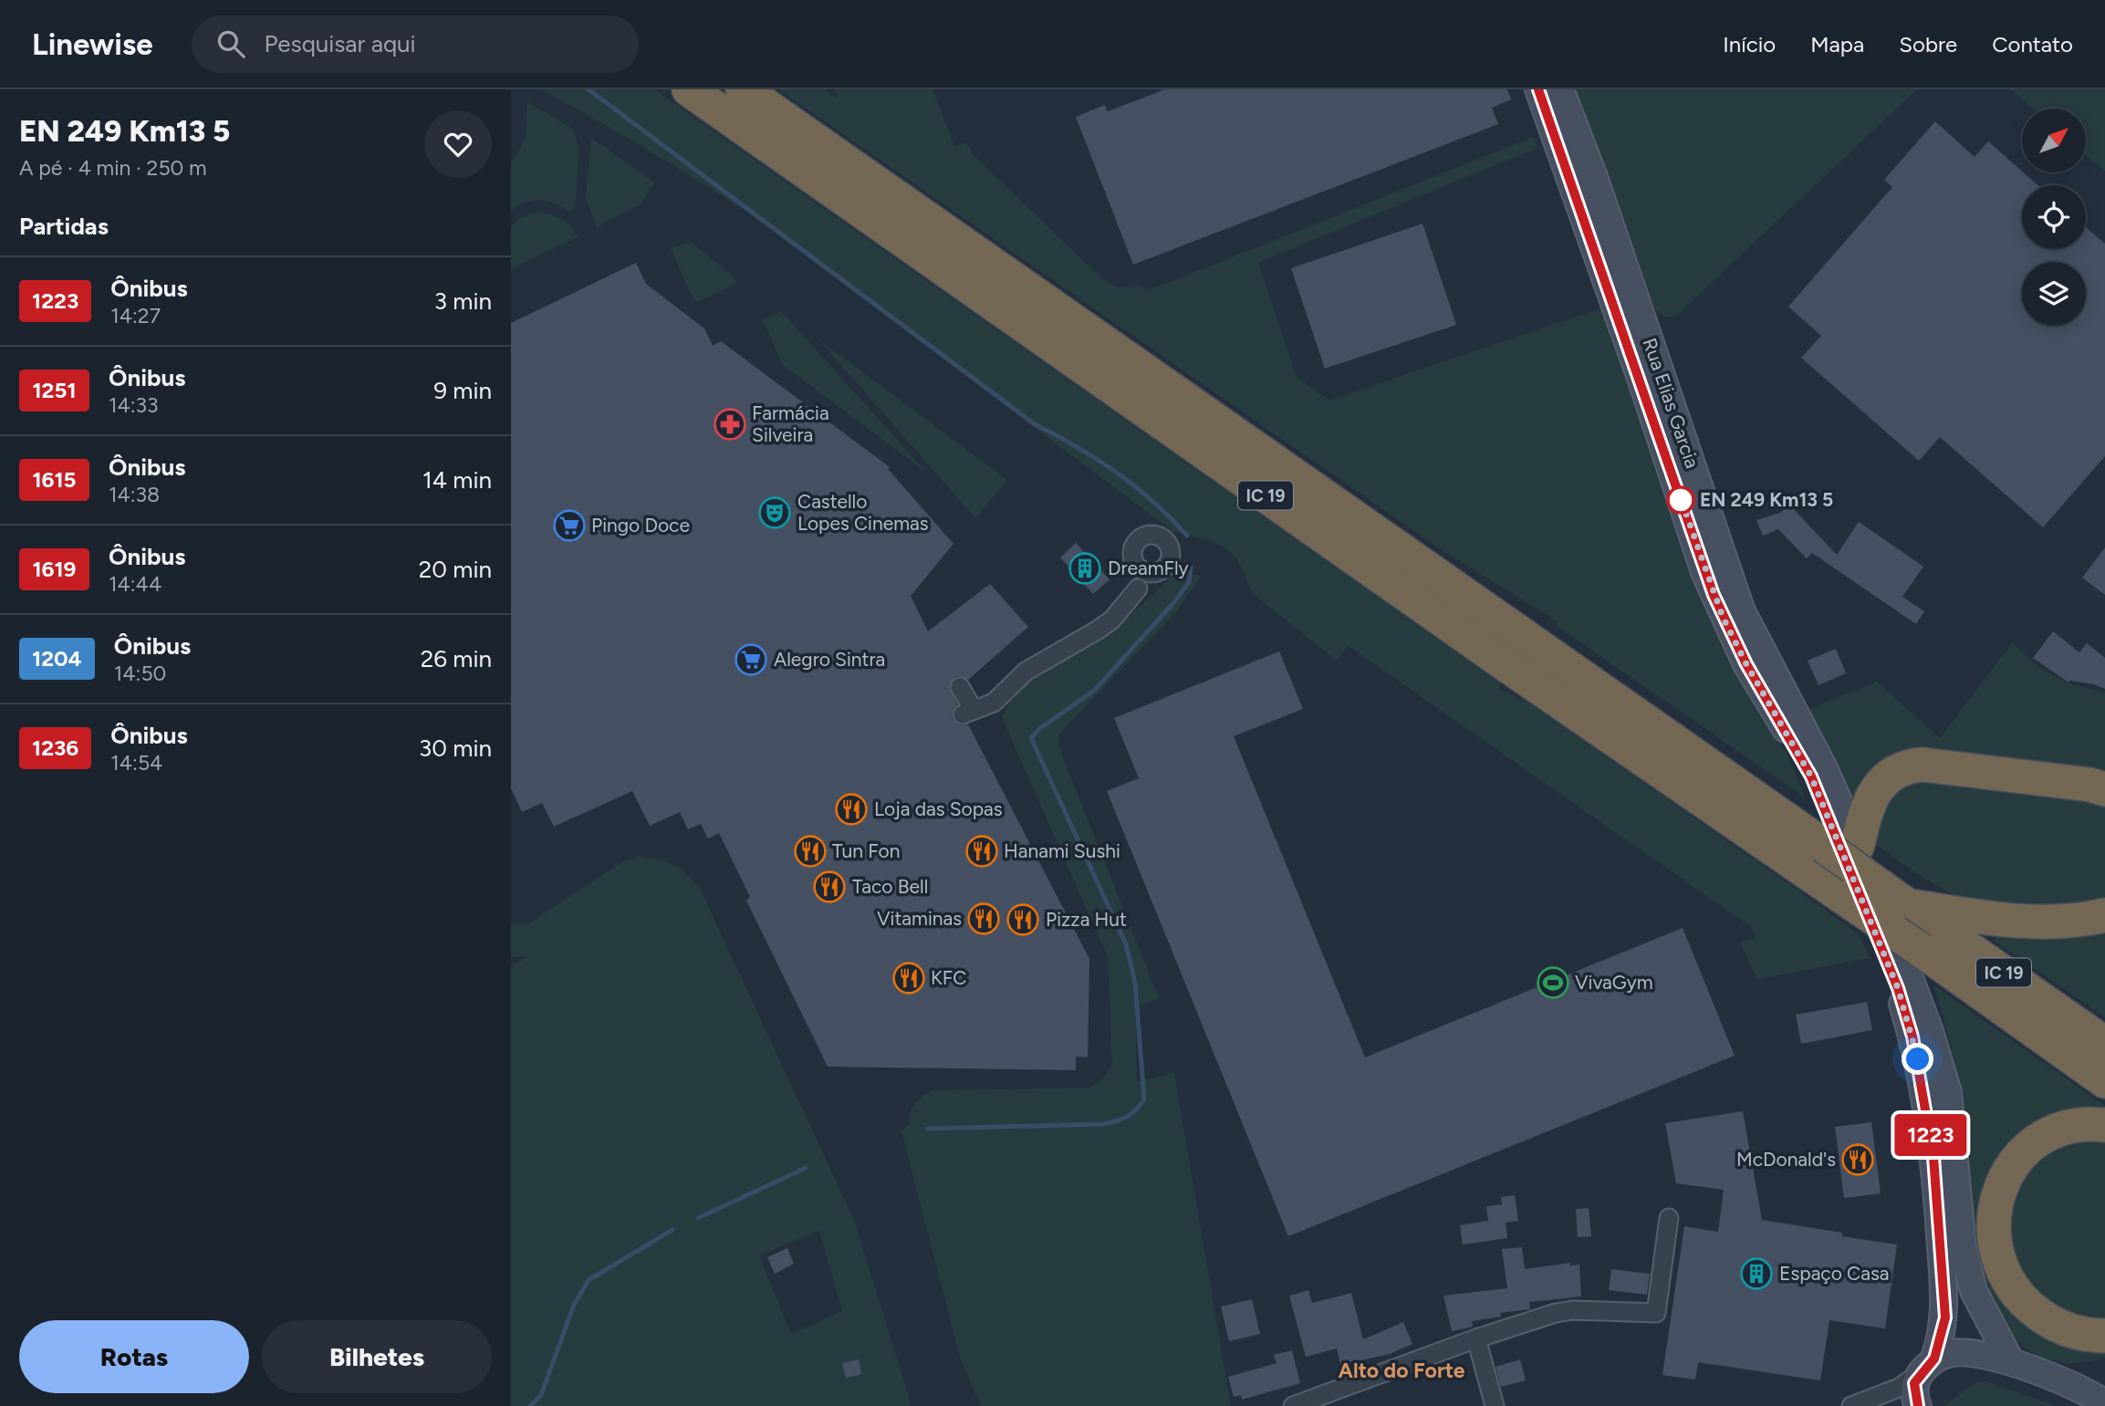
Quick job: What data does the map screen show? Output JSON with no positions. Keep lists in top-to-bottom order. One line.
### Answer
{"streets":{"highway":["IC 19"],"street":["Rua Elias Garcia"]},"districts":["Alto do Forte"],"places":{"pharmacy":["Farmácia Silveira"],"other":["EN 249 Km13 5"],"theatre":["Castello Lopes Cinemas"],"supermarket":["Pingo Doce","Alegro Sintra"],"building":["DreamFly","Espaço Casa"],"restaurant":["Loja das Sopas","Tun Fon","Hanami Sushi","Taco Bell","Vitaminas","Pizza Hut","KFC","McDonald's"],"sports":["VivaGym"]},"lines":["bus line 1223"],"north":"top right","page":{"header":"Linewise","search":"Pesquisar aqui","nav":["Início","Mapa","Sobre","Contato"],"heading":[["EN 249 Km13 5","A pé · 4 min · 250 m"],"Partidas"],"on_map":"1223","list":[{"mark":"1223","name":"Ônibus","note":"14:27","value":"3 min"},{"mark":"1251","name":"Ônibus","note":"14:33","value":"9 min"},{"mark":"1615","name":"Ônibus","note":"14:38","value":"14 min"},{"mark":"1619","name":"Ônibus","note":"14:44","value":"20 min"},{"mark":"1204","name":"Ônibus","note":"14:50","value":"26 min"},{"mark":"1236","name":"Ônibus","note":"14:54","value":"30 min"}],"buttons":["Rotas","Bilhetes"]}}
